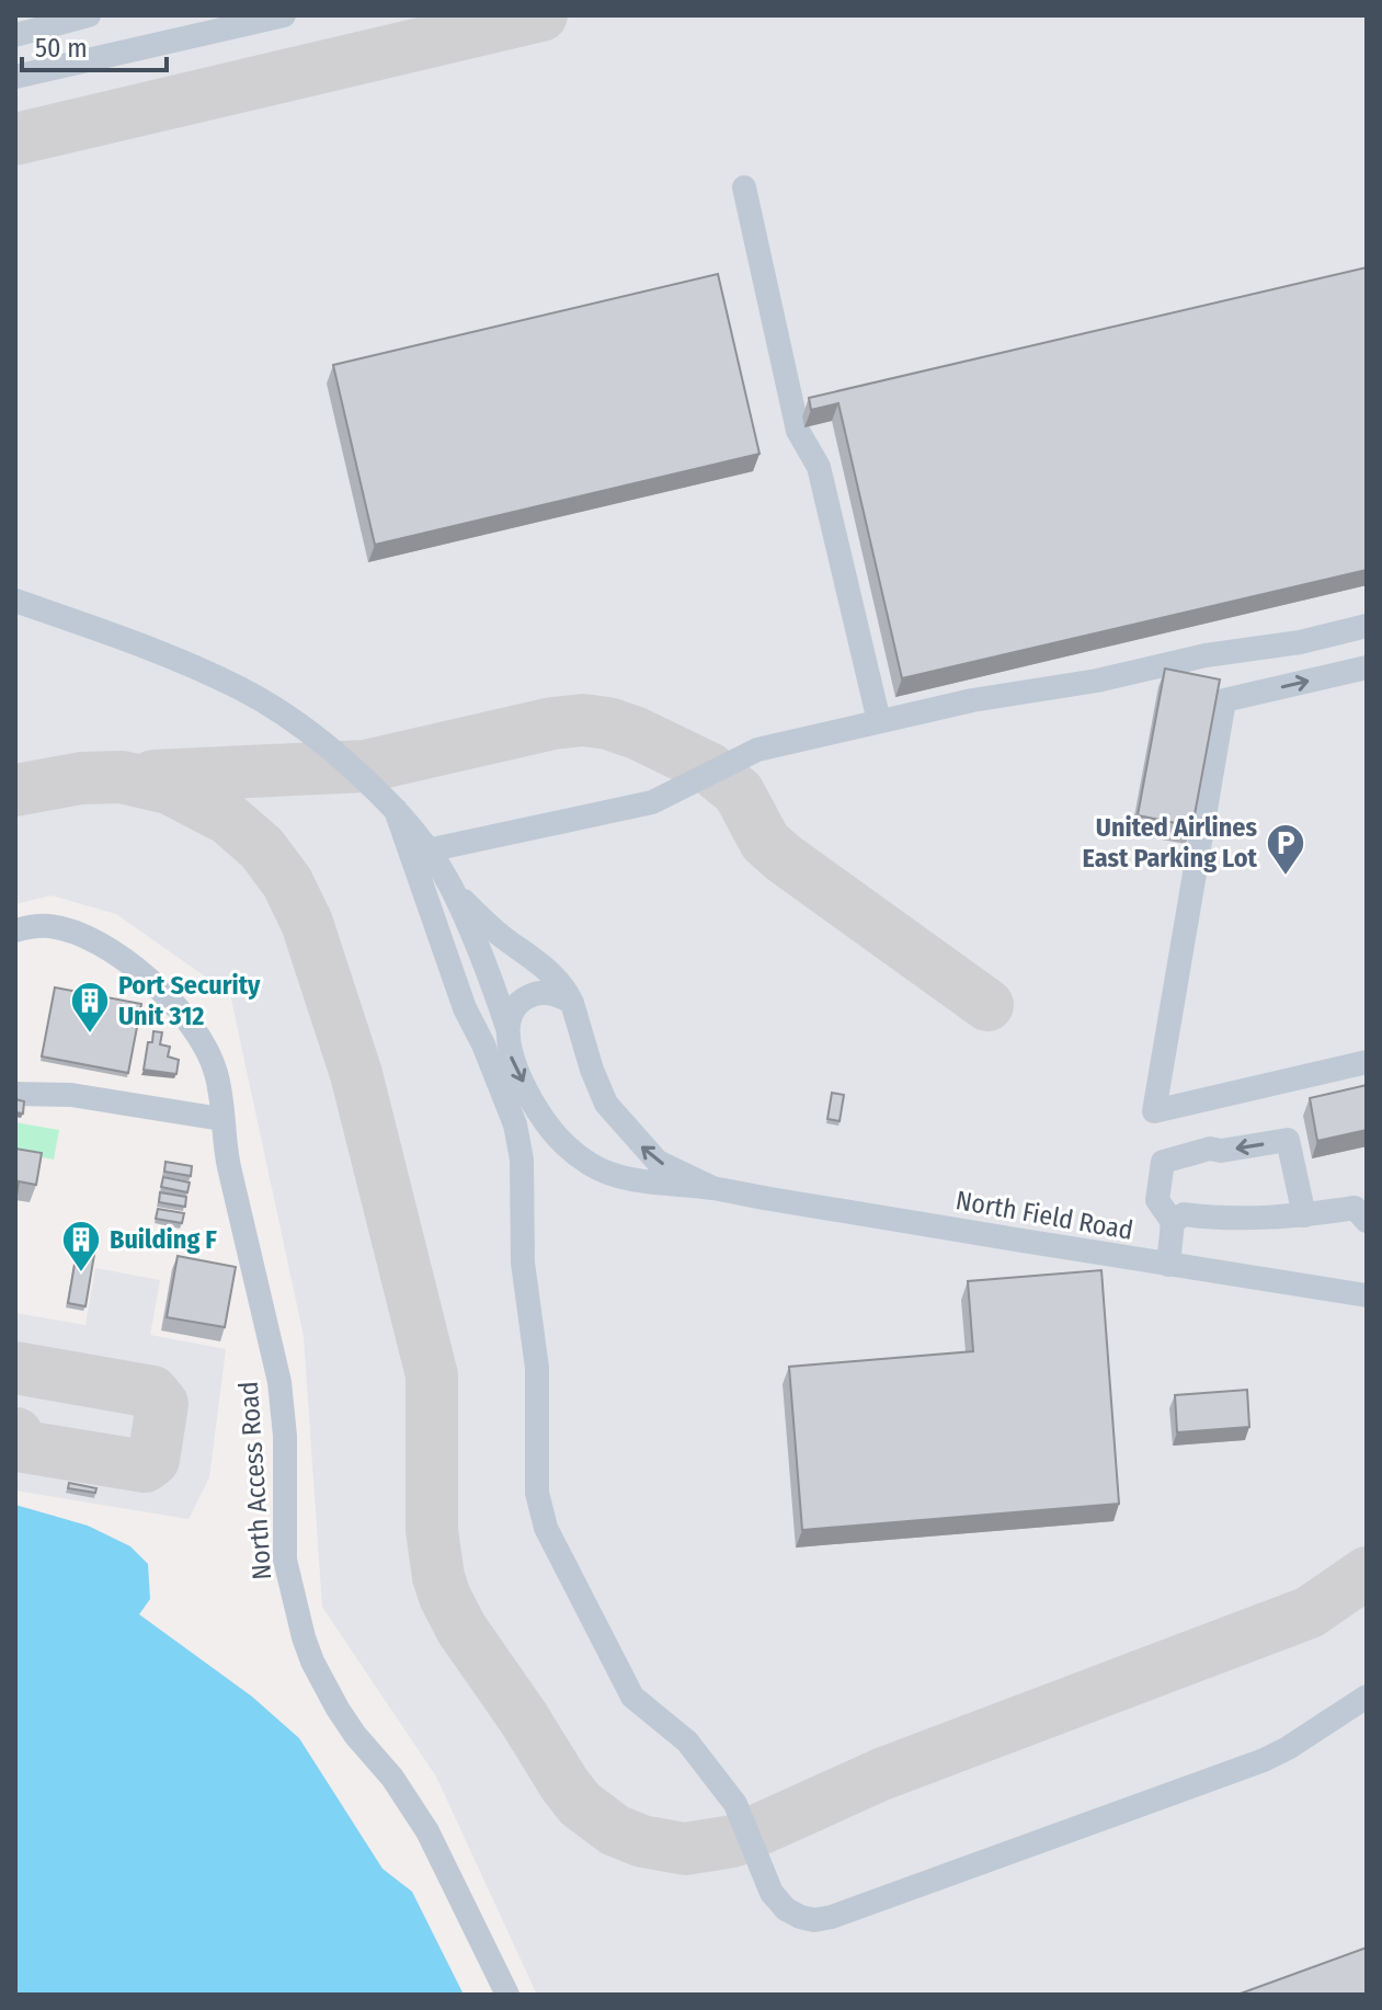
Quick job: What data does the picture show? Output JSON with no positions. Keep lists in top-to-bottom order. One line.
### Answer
{"streets":{"street":["North Field Road","North Access Road"]},"places":{"parking":["United Airlines East Parking Lot"],"building":["Port Security Unit 312","Building F"]},"scale_bar":"50 m"}
